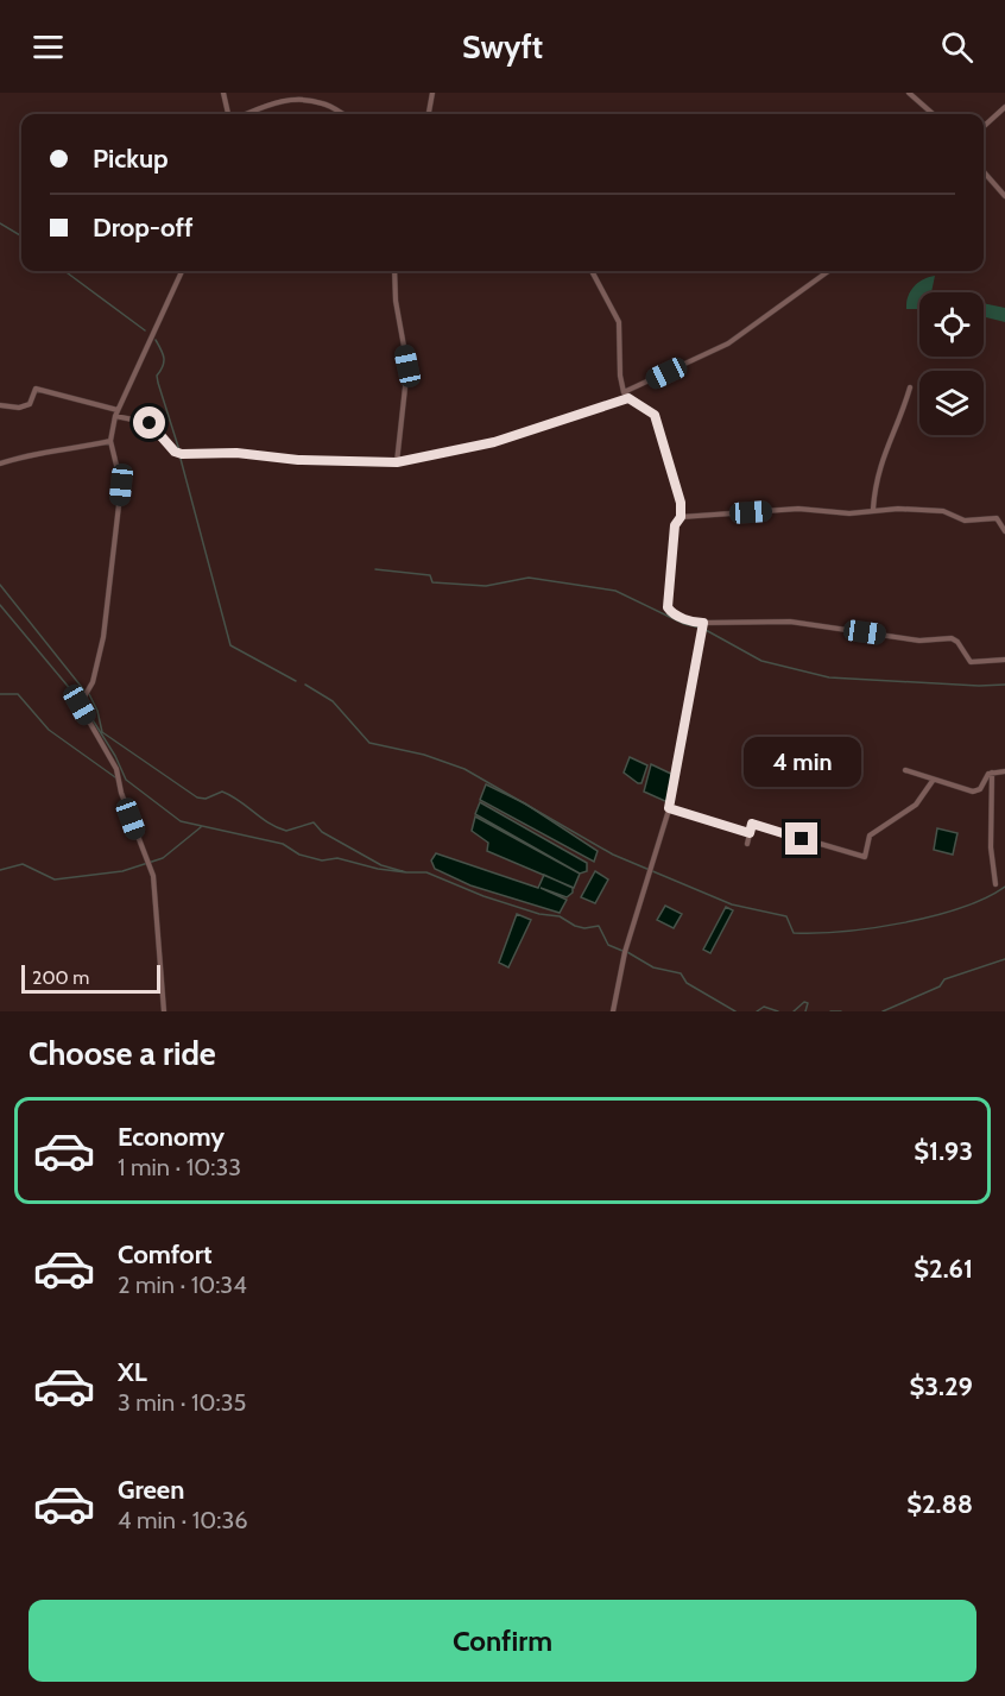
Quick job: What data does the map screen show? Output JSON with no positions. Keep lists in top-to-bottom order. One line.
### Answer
{"scale_bar":"200 m","page":{"header":"Swyft","banner":["Pickup","Drop-off"],"bubble":"4 min","scale":"200 m","heading":"Choose a ride","list":[{"name":"Economy","note":"1 min · 10:33","value":"$1.93"},{"name":"Comfort","note":"2 min · 10:34","value":"$2.61"},{"name":"XL","note":"3 min · 10:35","value":"$3.29"},{"name":"Green","note":"4 min · 10:36","value":"$2.88"}],"buttons":"Confirm"}}
